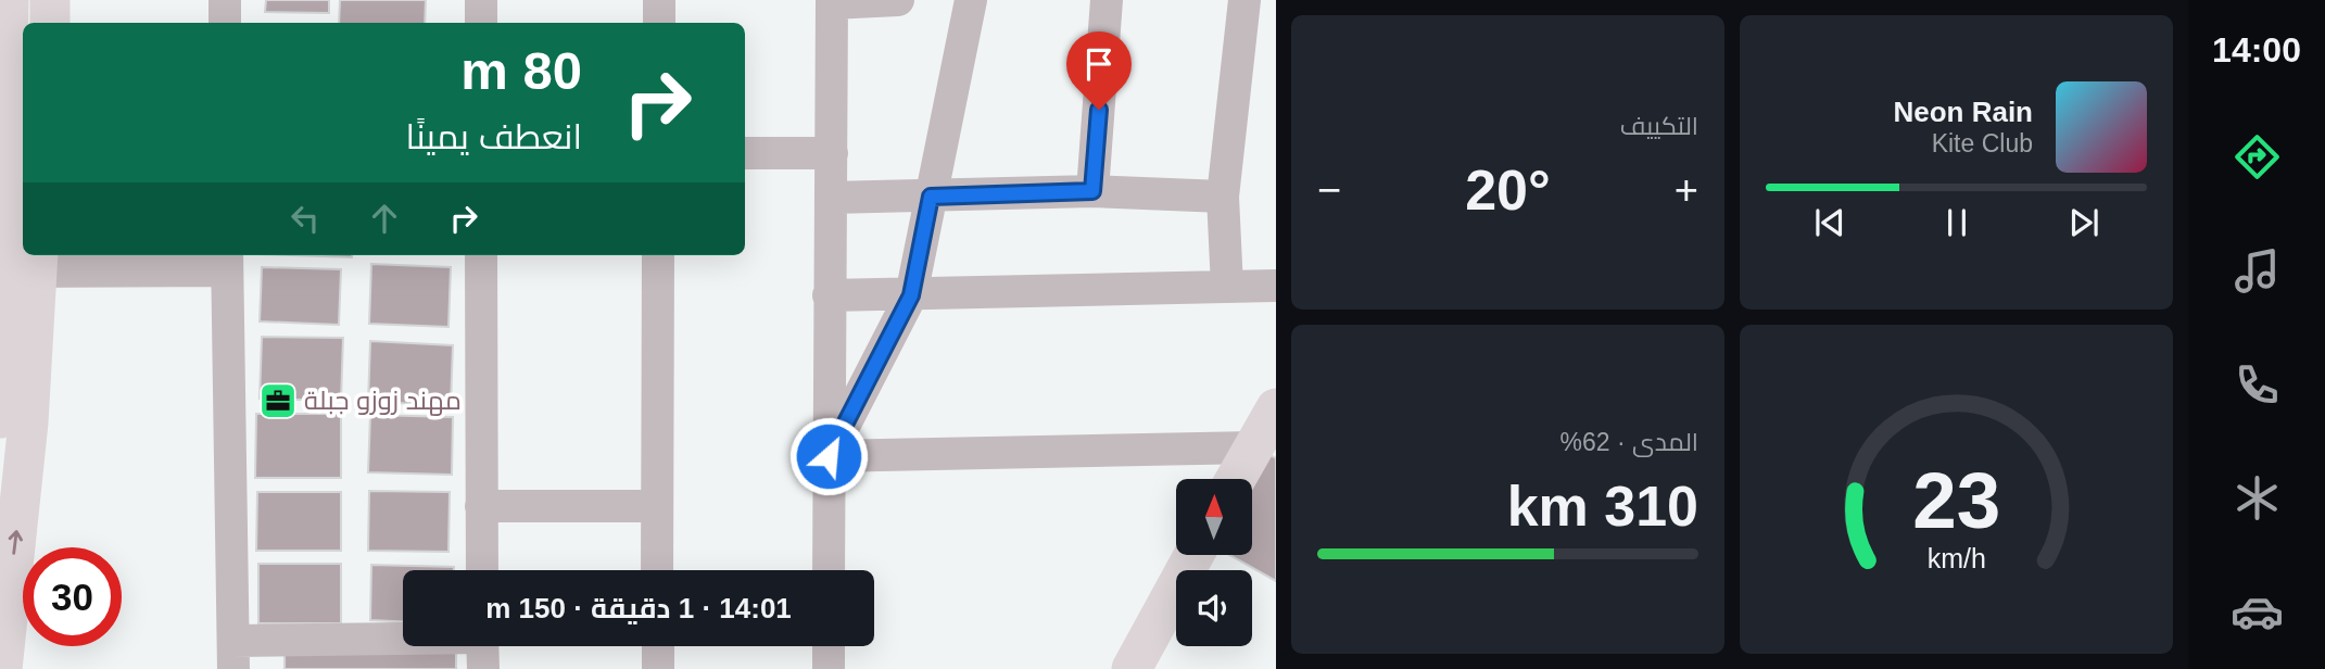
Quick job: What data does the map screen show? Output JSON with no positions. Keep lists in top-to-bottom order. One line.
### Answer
{"places":{"office":["مهند زوزو جبلة"]},"north":"top","page":{"tabs":"14:00","tile":["التكييف",["المدى · 62%","310 km"]],"turn":["80 m","انعطف يمينًا"],"song":["Neon Rain","Kite Club"],"heat":["−","20°","+"],"limit":"30","trip":"14:01 · 1 دقيقة · 150 m","gauge":["23","km/h"]}}
